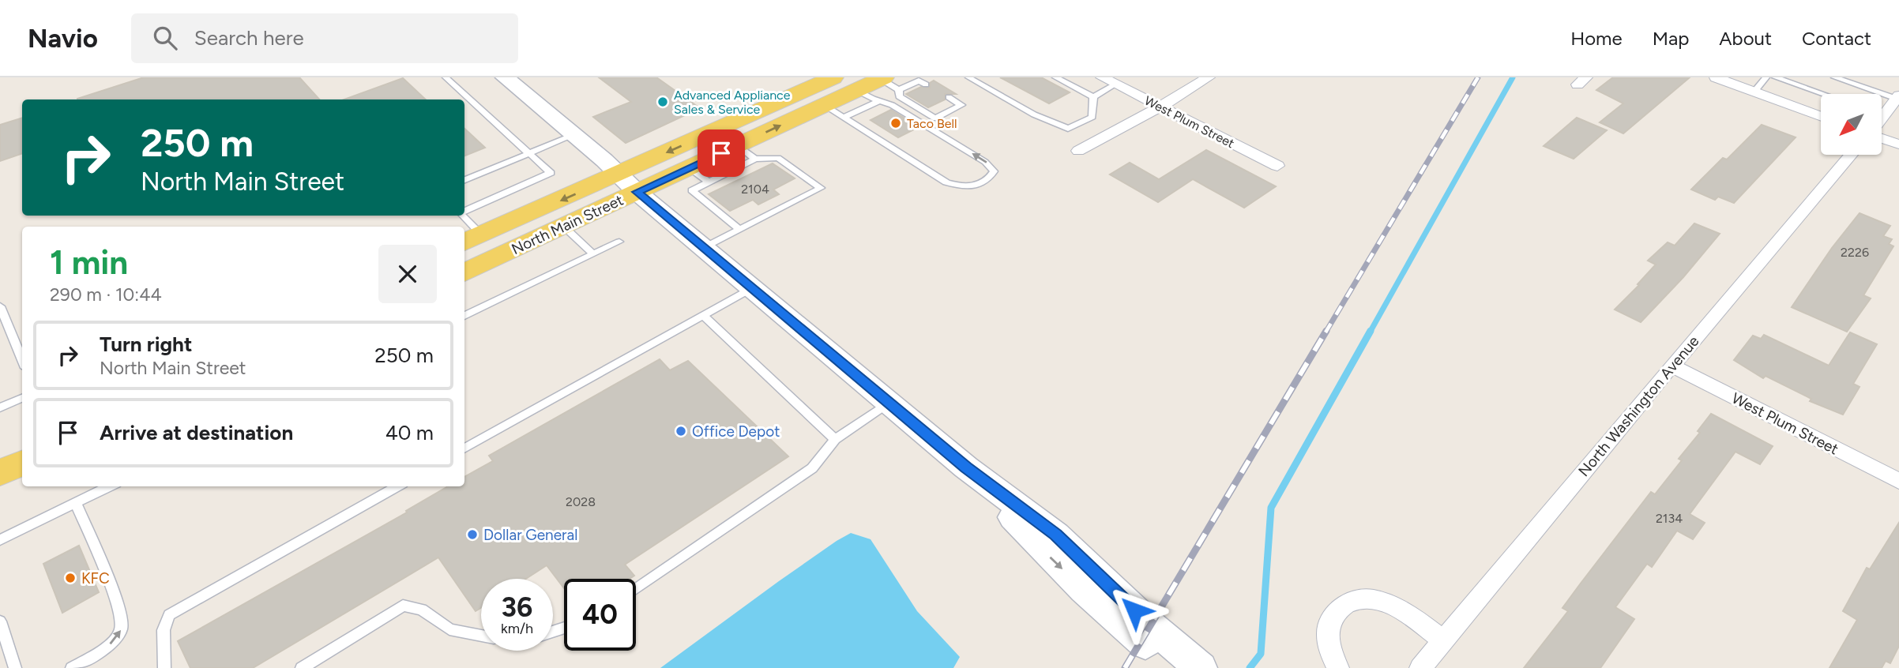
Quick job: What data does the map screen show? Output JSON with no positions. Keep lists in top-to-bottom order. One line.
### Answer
{"streets":{"main road":["North Main Street"],"street":["West Plum Street","North Washington Avenue"]},"crossings":[["West Plum Street","North Washington Avenue"]],"places":["Advanced Appliance Sales & Service","Taco Bell","Office Depot","Dollar General","KFC"],"house_numbers":["2104","2226","2028","2134"],"north":"bottom left","page":{"header":"Navio","search":"Search here","nav":["Home","Map","About","Contact"],"turn":["250 m","North Main Street"],"heading":["1 min","290 m · 10:44"],"list":[{"name":"Turn right","note":"North Main Street","value":"250 m"},{"name":"Arrive at destination","value":"40 m"}],"speed":"36 km/h","limit":"40"}}
